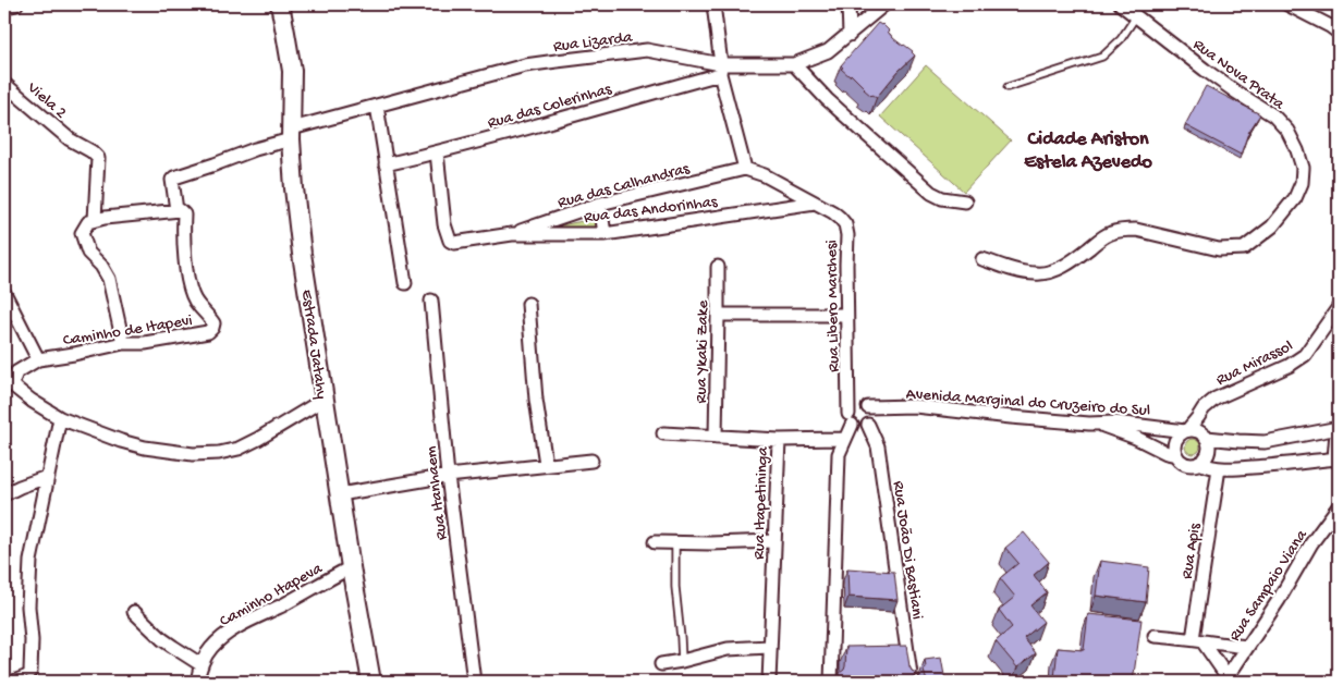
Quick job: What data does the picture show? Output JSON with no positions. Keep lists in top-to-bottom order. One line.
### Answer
{"streets":{"street":["Rua Lizarda","Rua Nova Prata","Viela 2","Rua das Colerinhas","Rua das Calhandras","Rua das Andorinhas","Rua Libero Marchesi","Caminho de Itapevi","Estrada Jatahy","Rua Ykaki Zake","Rua Mirassol","Avenida Marginal do Cruzeiro do Sul","Rua Itanhaem","Rua Itapetininga","Rua João Di Bastiani","Rua Apis","Rua Sampaio Viana","Caminho Itapeva"]},"crossings":[["Rua Lizarda","Rua das Colerinhas"],["Rua Lizarda","Caminho de Itapevi"],["Rua Lizarda","Estrada Jatahy"],["Rua das Colerinhas","Rua das Andorinhas"],["Rua das Calhandras","Rua das Andorinhas"],["Rua das Calhandras","Rua Libero Marchesi"],["Rua das Andorinhas","Rua Libero Marchesi"],["Rua Libero Marchesi","Avenida Marginal do Cruzeiro do Sul"],["Rua Libero Marchesi","Rua João Di Bastiani"],["Estrada Jatahy","Caminho Itapeva"],["Rua Ykaki Zake","Rua Itapetininga"],["Rua Mirassol","Avenida Marginal do Cruzeiro do Sul"],["Avenida Marginal do Cruzeiro do Sul","Rua João Di Bastiani"]],"districts":["Cidade Ariston Estela Azevedo"]}
